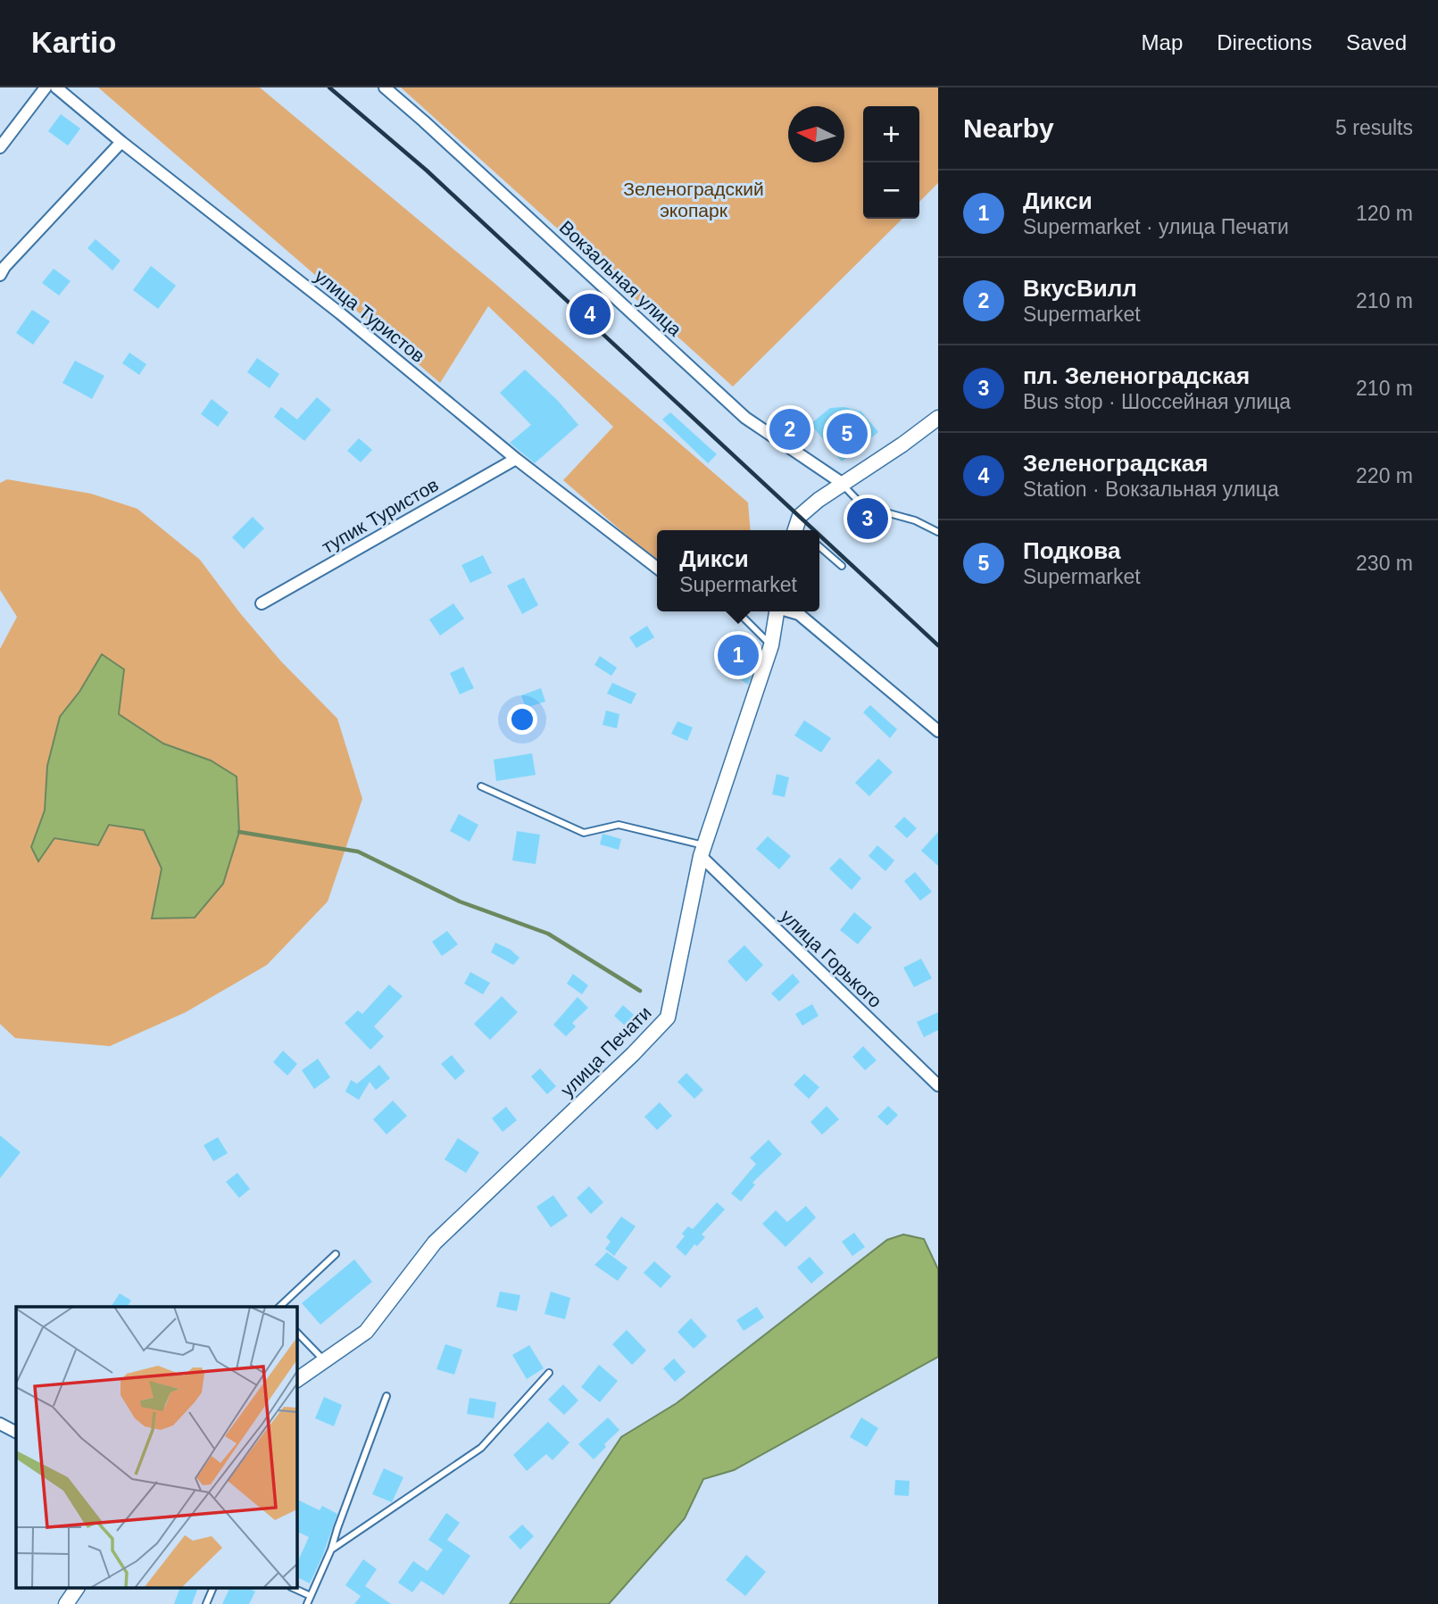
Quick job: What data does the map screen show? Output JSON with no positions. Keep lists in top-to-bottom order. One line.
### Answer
{"streets":{"street":["Вокзальная улица","улица Туристов","тупик Туристов","улица Горького","улица Печати"]},"crossings":[["улица Туристов","тупик Туристов"],["улица Горького","улица Печати"]],"parks":["Зеленоградский экопарк"],"north":"left","page":{"header":"Kartio","nav":["Map","Directions","Saved"],"heading":["Nearby","5 results"],"map_buttons":["+","−"],"list":[{"mark":"1","name":"Дикси","note":"Supermarket · улица Печати","value":"120 m"},{"mark":"2","name":"ВкусВилл","note":"Supermarket","value":"210 m"},{"mark":"3","name":"пл. Зеленоградская","note":"Bus stop · Шоссейная улица","value":"210 m"},{"mark":"4","name":"Зеленоградская","note":"Station · Вокзальная улица","value":"220 m"},{"mark":"5","name":"Подкова","note":"Supermarket","value":"230 m"}],"pins":["4","2","5","3","1"],"popup":["Дикси","Supermarket"]}}
